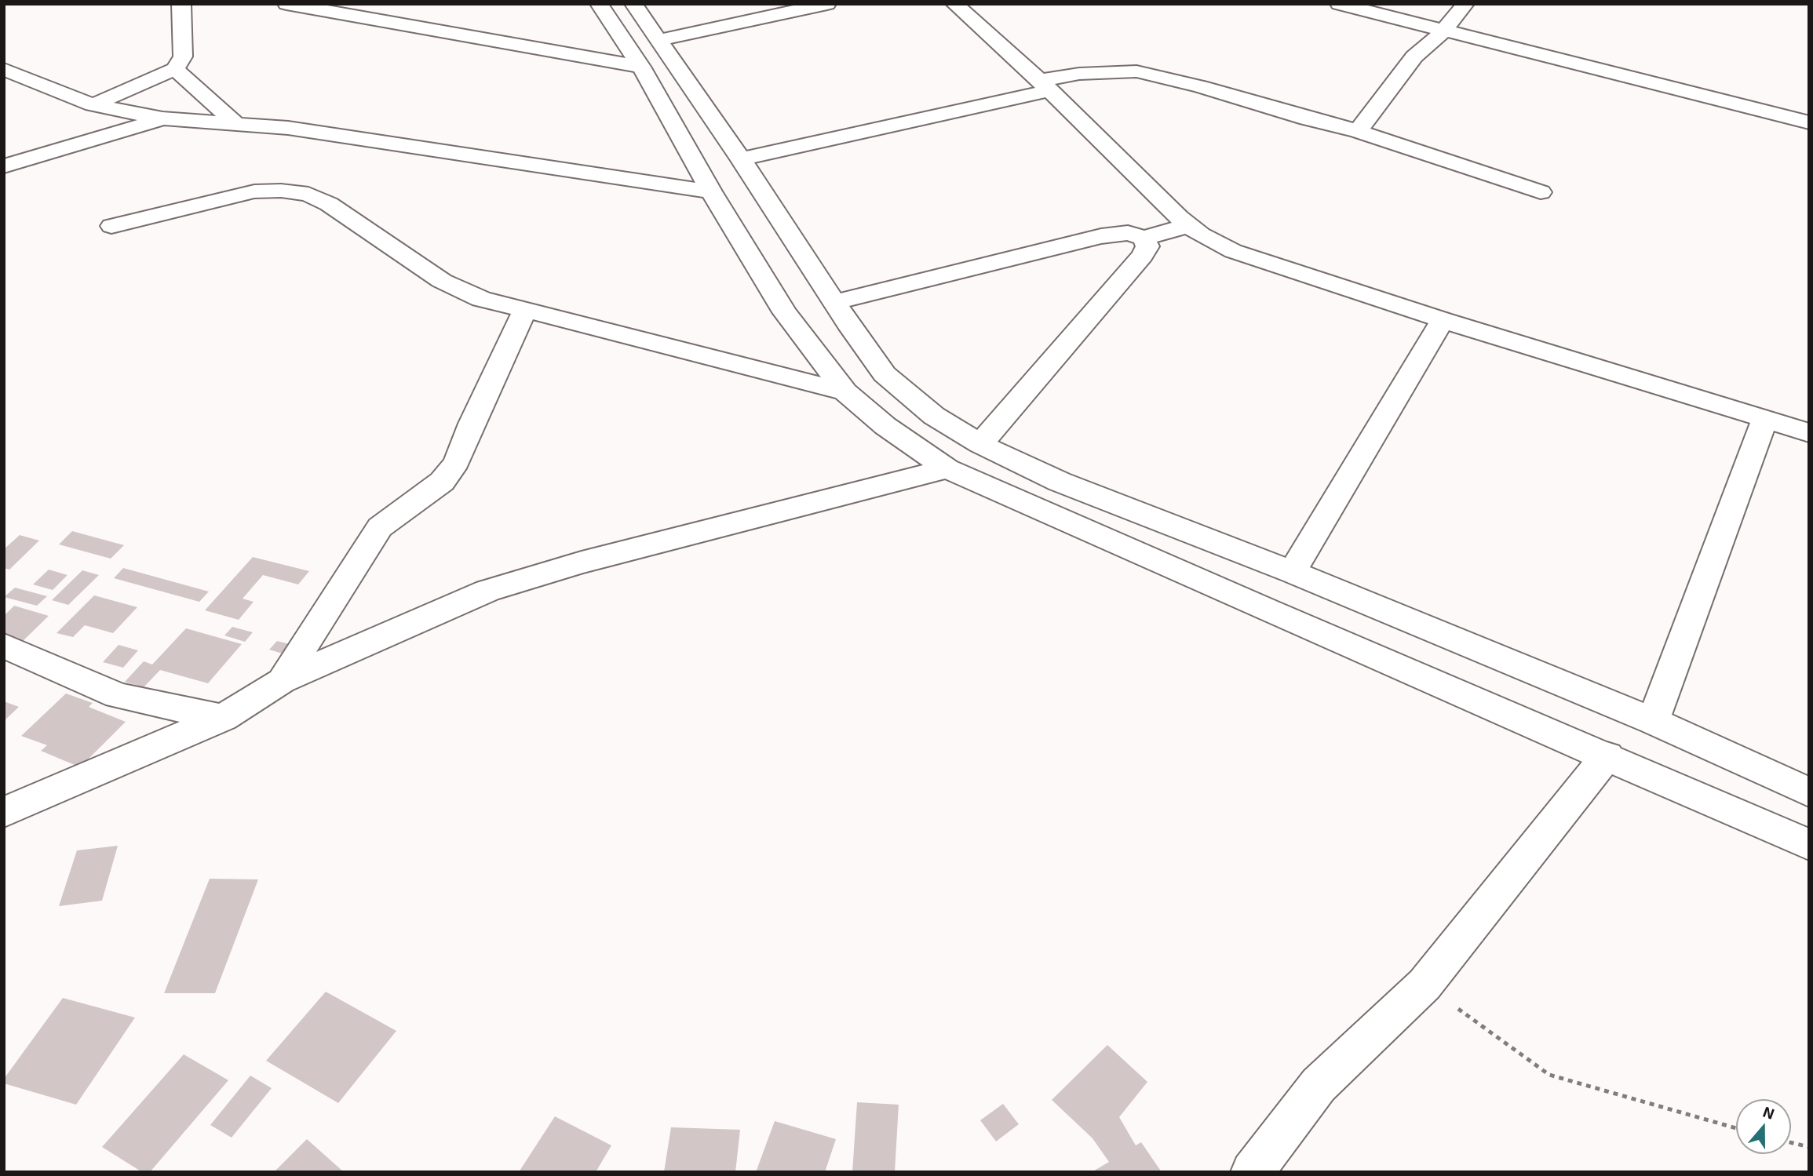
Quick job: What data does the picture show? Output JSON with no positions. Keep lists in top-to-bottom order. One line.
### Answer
{"north":"top"}
